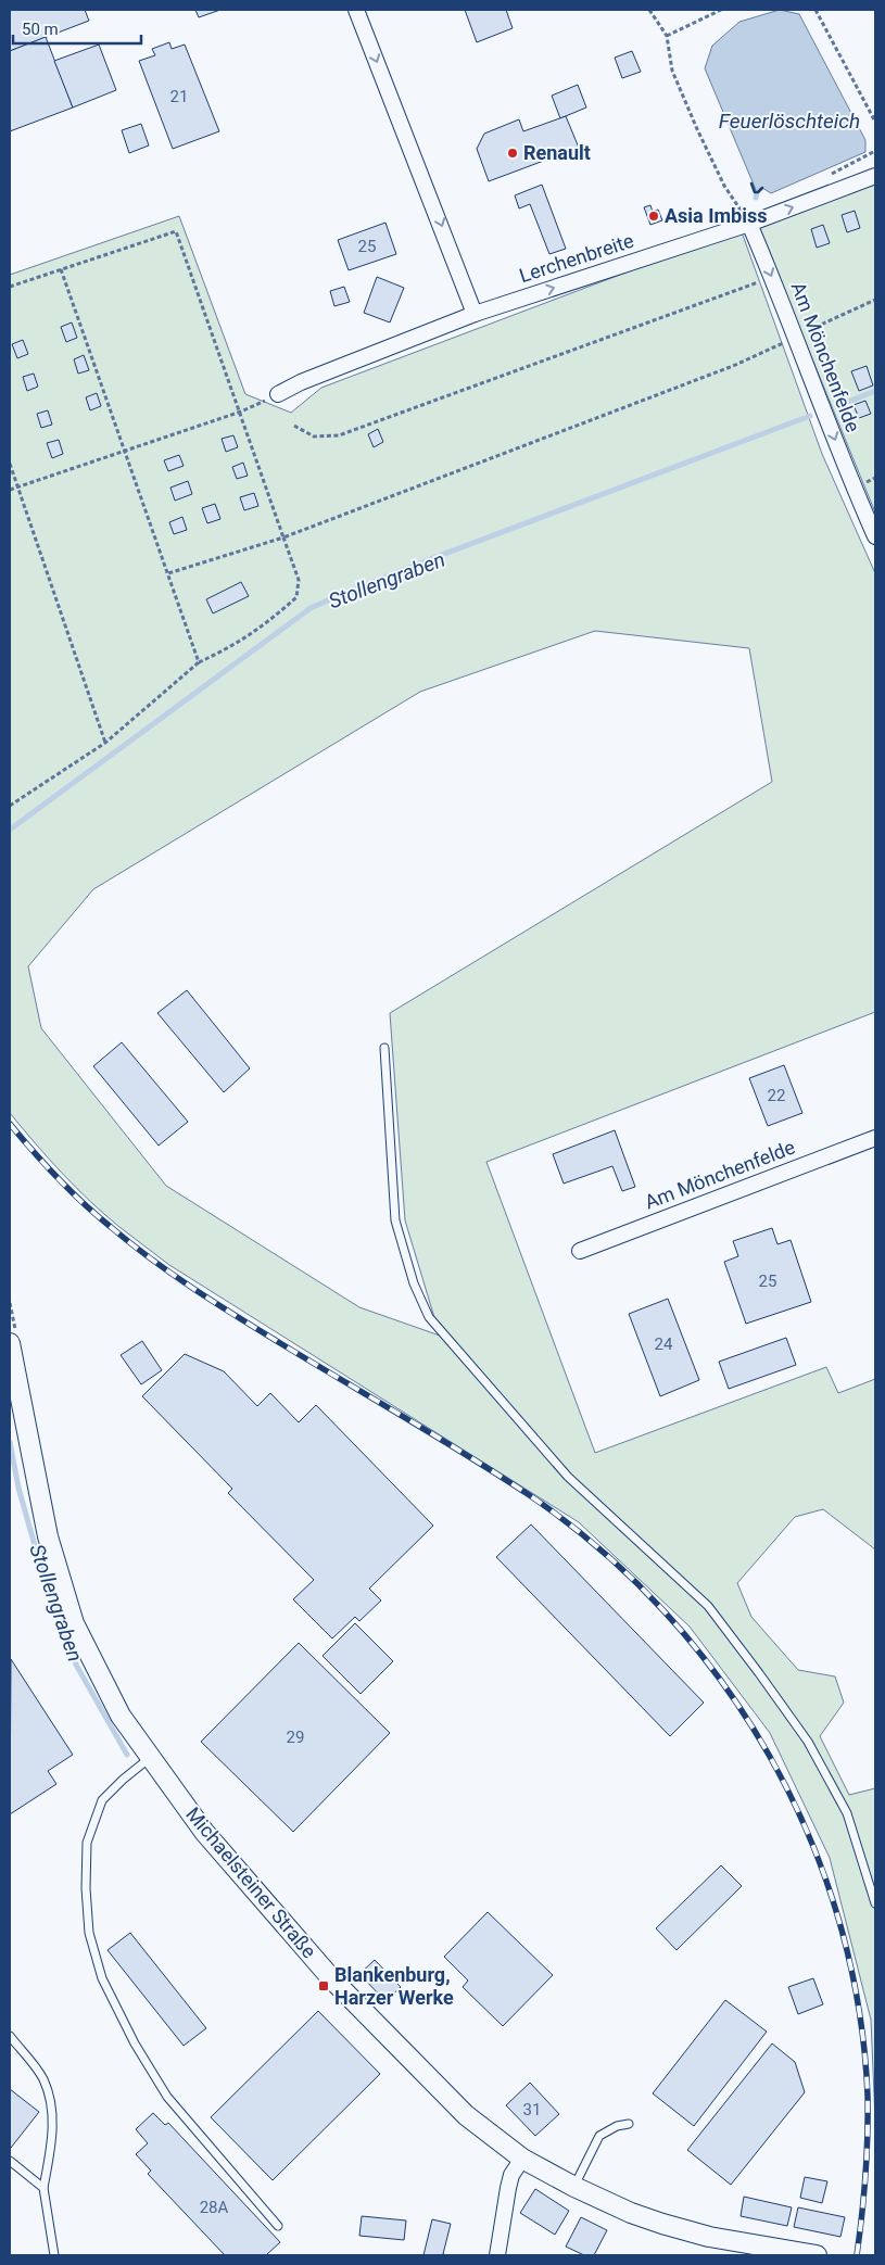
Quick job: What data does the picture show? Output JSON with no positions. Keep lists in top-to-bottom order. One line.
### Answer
{"streets":{"street":["Lerchenbreite","Am Mönchenfelde","Michaelsteiner Straße"]},"crossings":[["Lerchenbreite","Am Mönchenfelde"]],"one_way":["Lerchenbreite","Am Mönchenfelde"],"water":["Feuerlöschteich","Stollengraben"],"places":{"other":["Renault","Asia Imbiss"],"transit":["Blankenburg, Harzer Werke"]},"house_numbers":["21","25","22","25","24","29","31","28A"],"scale_bar":"50 m"}
